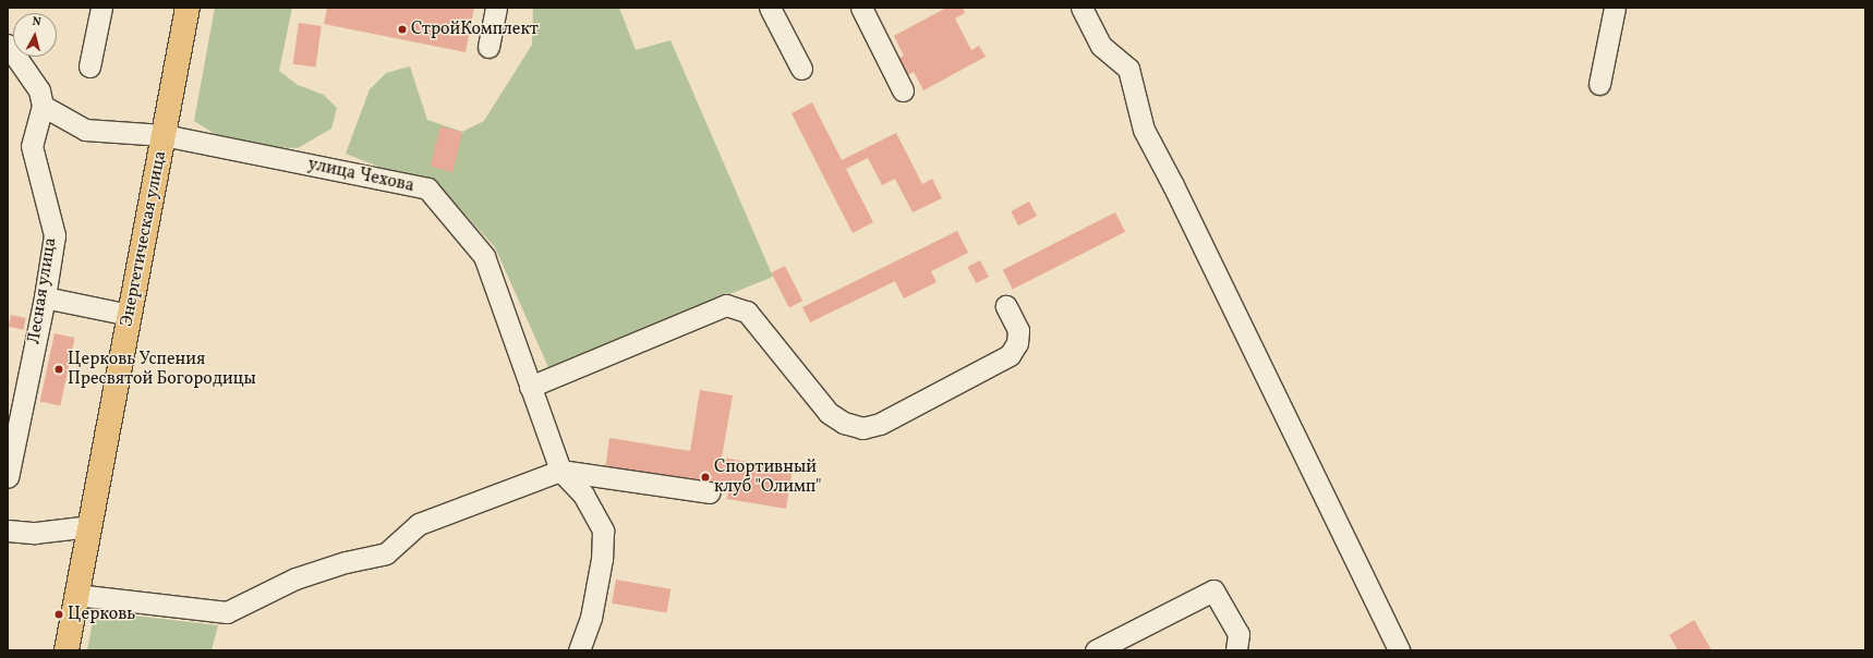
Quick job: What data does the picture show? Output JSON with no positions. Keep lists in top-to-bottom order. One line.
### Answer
{"streets":{"main road":["Энергетическая улица"],"street":["улица Чехова","Лесная улица"]},"crossings":[["улица Чехова","Энергетическая улица"]],"places":["СтройКомплект","Церковь Успения Пресвятой Богородицы","Спортивный клуб \"Олимп\"","Церковь"],"north":"top"}
